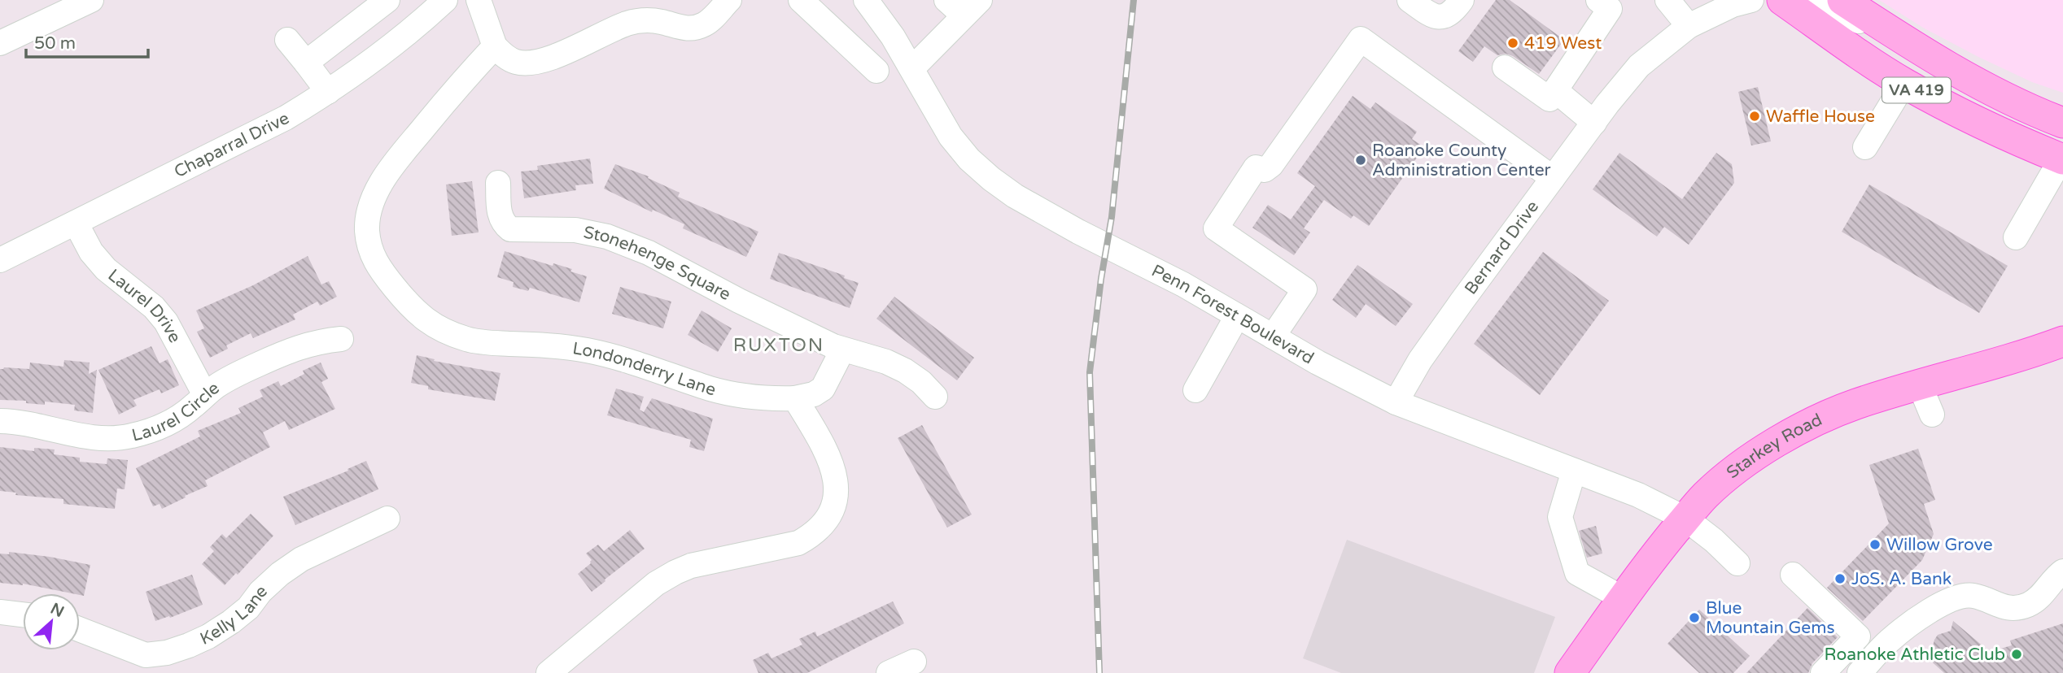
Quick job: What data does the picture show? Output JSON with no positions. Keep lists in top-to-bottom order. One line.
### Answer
{"streets":{"main road":["VA 419","Starkey Road"],"street":["Chaparral Drive","Bernard Drive","Stonehenge Square","Laurel Drive","Penn Forest Boulevard","Londonderry Lane","Laurel Circle","Kelly Lane"]},"crossings":[["Chaparral Drive","Laurel Drive"],["Bernard Drive","Penn Forest Boulevard"],["Laurel Drive","Laurel Circle"],["Penn Forest Boulevard","Starkey Road"]],"districts":["RUXTON"],"places":["419 West","Waffle House","Roanoke County Administration Center","Willow Grove","JoS. A. Bank","Blue Mountain Gems","Roanoke Athletic Club"],"scale_bar":"50 m","north":"top right"}
